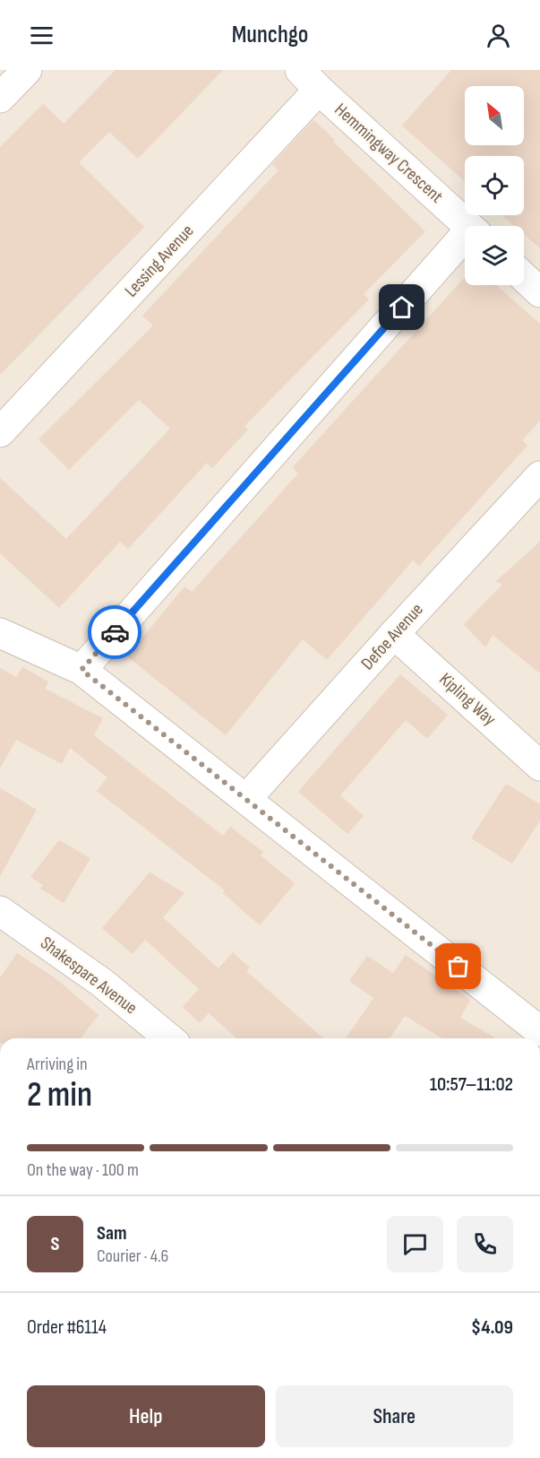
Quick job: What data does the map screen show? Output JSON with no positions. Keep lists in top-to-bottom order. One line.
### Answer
{"streets":{"street":["Hemmingway Crescent","Lessing Avenue","Defoe Avenue","Kipling Way","Shakespare Avenue"]},"crossings":[["Hemmingway Crescent","Lessing Avenue"],["Defoe Avenue","Kipling Way"]],"north":"top left","page":{"header":"Munchgo","heading":["2 min","Arriving in","10:57–11:02"],"panel":["Sam","Courier · 4.6","Order #6114","$4.09"],"bar":"On the way · 100 m","round":"S","buttons":["Help","Share"]}}
